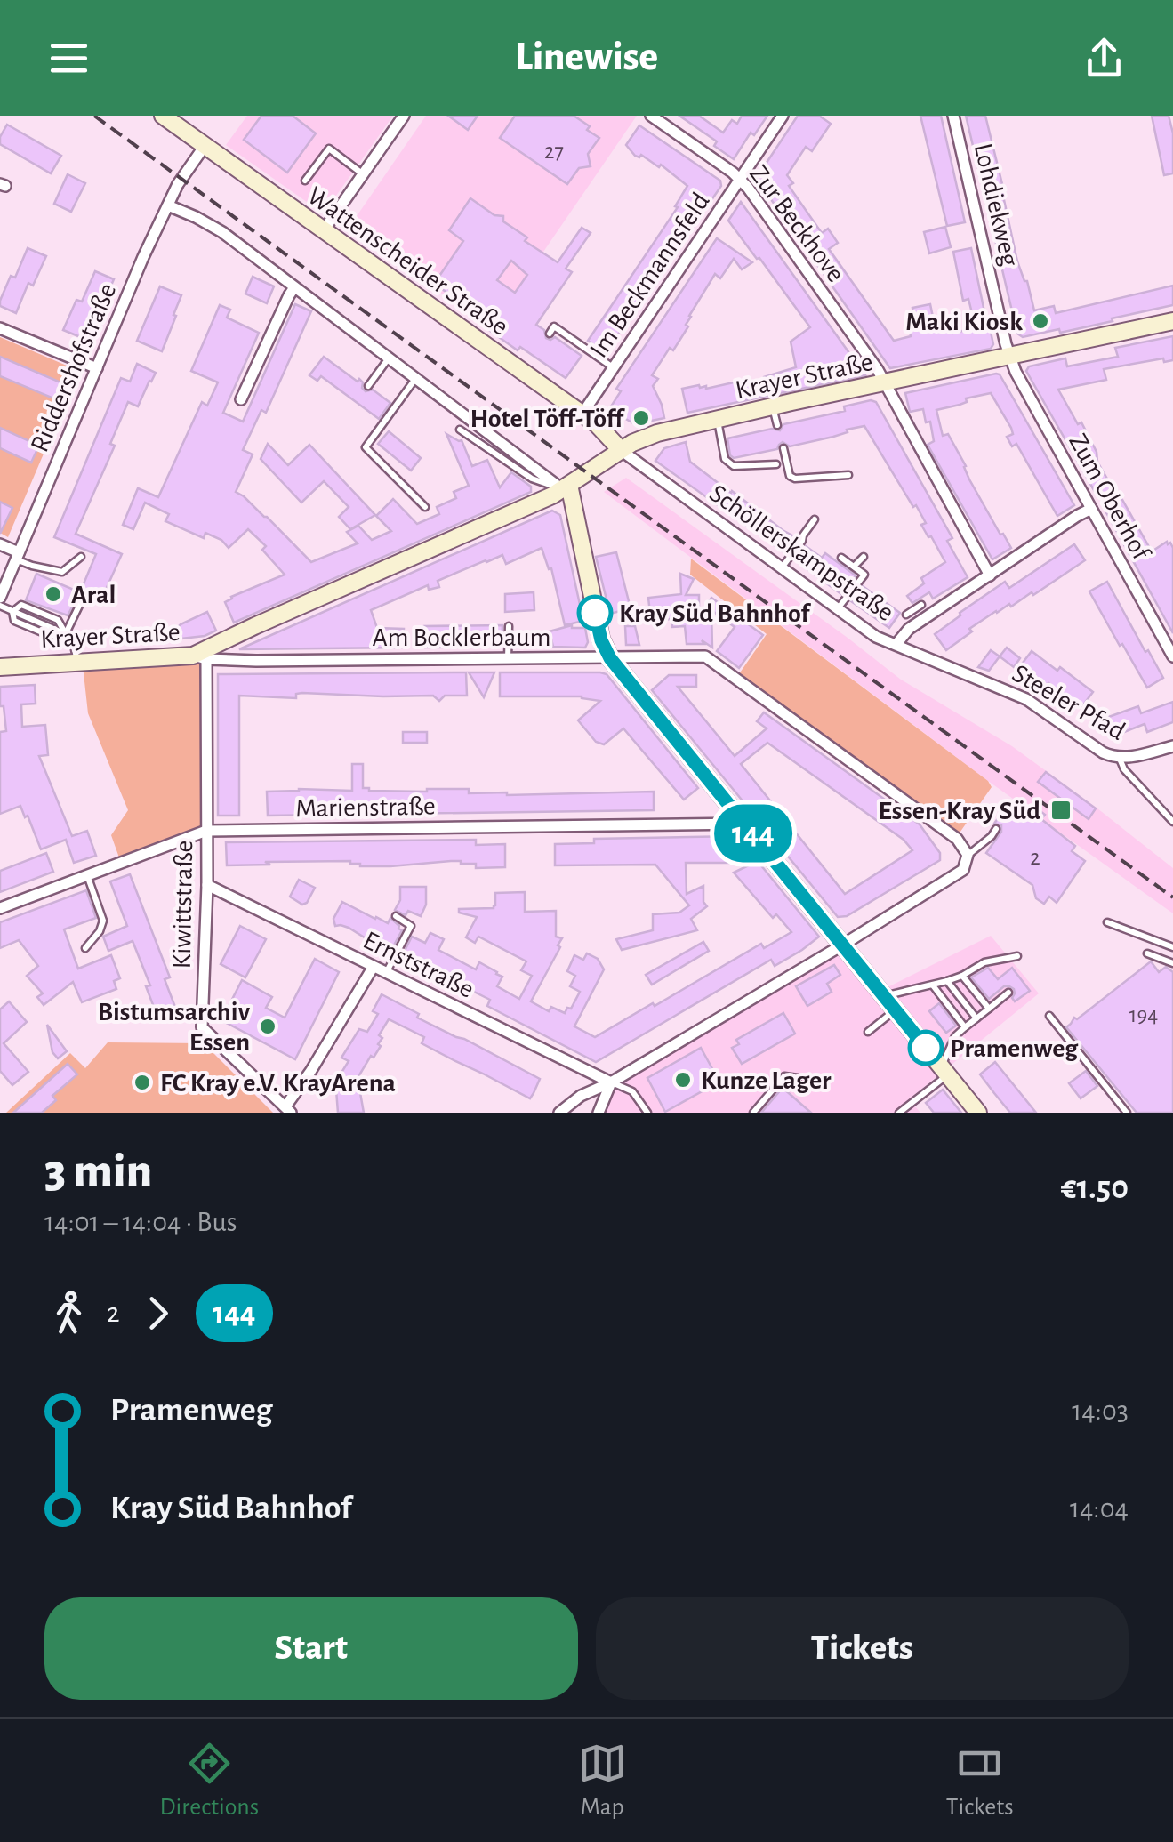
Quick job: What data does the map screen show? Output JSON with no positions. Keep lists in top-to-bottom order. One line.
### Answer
{"streets":{"main road":["Wattenscheider Straße","Krayer Straße"],"street":["Lohdiekweg","Zur Beckhove","Im Beckmannsfeld","Riddershofstraße","Zum Oberhof","Schöllerskampstraße","Am Bocklerbaum","Steeler Pfad","Marienstraße","Kiwittstraße","Ernststraße"]},"crossings":[["Lohdiekweg","Krayer Straße"],["Lohdiekweg","Zum Oberhof"],["Zur Beckhove","Im Beckmannsfeld"],["Zur Beckhove","Krayer Straße"],["Zur Beckhove","Schöllerskampstraße"],["Wattenscheider Straße","Im Beckmannsfeld"],["Wattenscheider Straße","Riddershofstraße"],["Wattenscheider Straße","Krayer Straße"],["Wattenscheider Straße","Schöllerskampstraße"],["Krayer Straße","Zum Oberhof"],["Krayer Straße","Schöllerskampstraße"],["Krayer Straße","Am Bocklerbaum"],["Krayer Straße","Kiwittstraße"],["Zum Oberhof","Schöllerskampstraße"],["Schöllerskampstraße","Steeler Pfad"],["Am Bocklerbaum","Kiwittstraße"],["Marienstraße","Kiwittstraße"],["Kiwittstraße","Ernststraße"]],"places":{"other":["Maki Kiosk","Hotel Töff-Töff","Aral","Kray Süd Bahnhof","Bistumsarchiv Essen","Pramenweg","Kunze Lager","FC Kray e.V. KrayArena"],"transit":["Essen-Kray Süd"]},"lines":["bus line 144"],"house_numbers":["27","2","194"],"page":{"header":"Linewise","on_map":"144","heading":["3 min","14:01 – 14:04 · Bus","€1.50"],"legs":["2","144"],"list":[{"name":"Pramenweg","value":"14:03"},{"name":"Kray Süd Bahnhof","value":"14:04"}],"buttons":["Start","Tickets"],"tabs":["Directions","Map","Tickets"]}}
